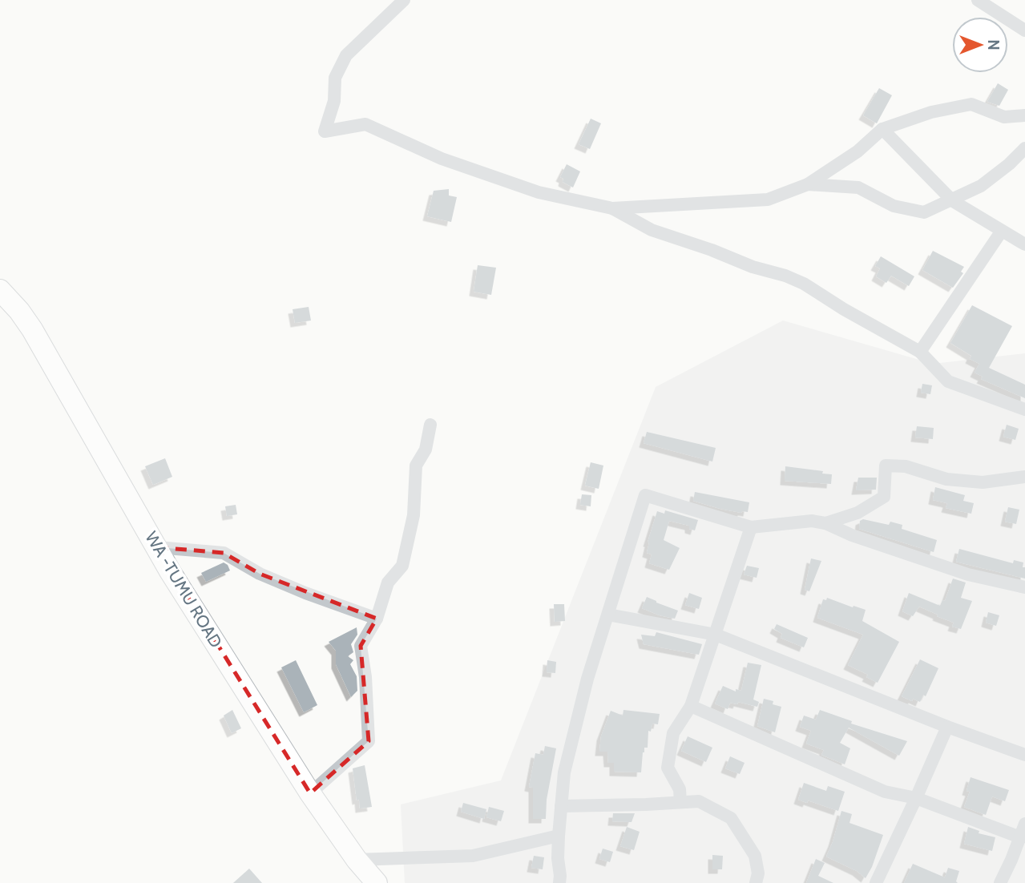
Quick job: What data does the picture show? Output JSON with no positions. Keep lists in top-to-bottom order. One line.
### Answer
{"streets":{"highway":["WA -TUMU ROAD"]},"north":"right"}
